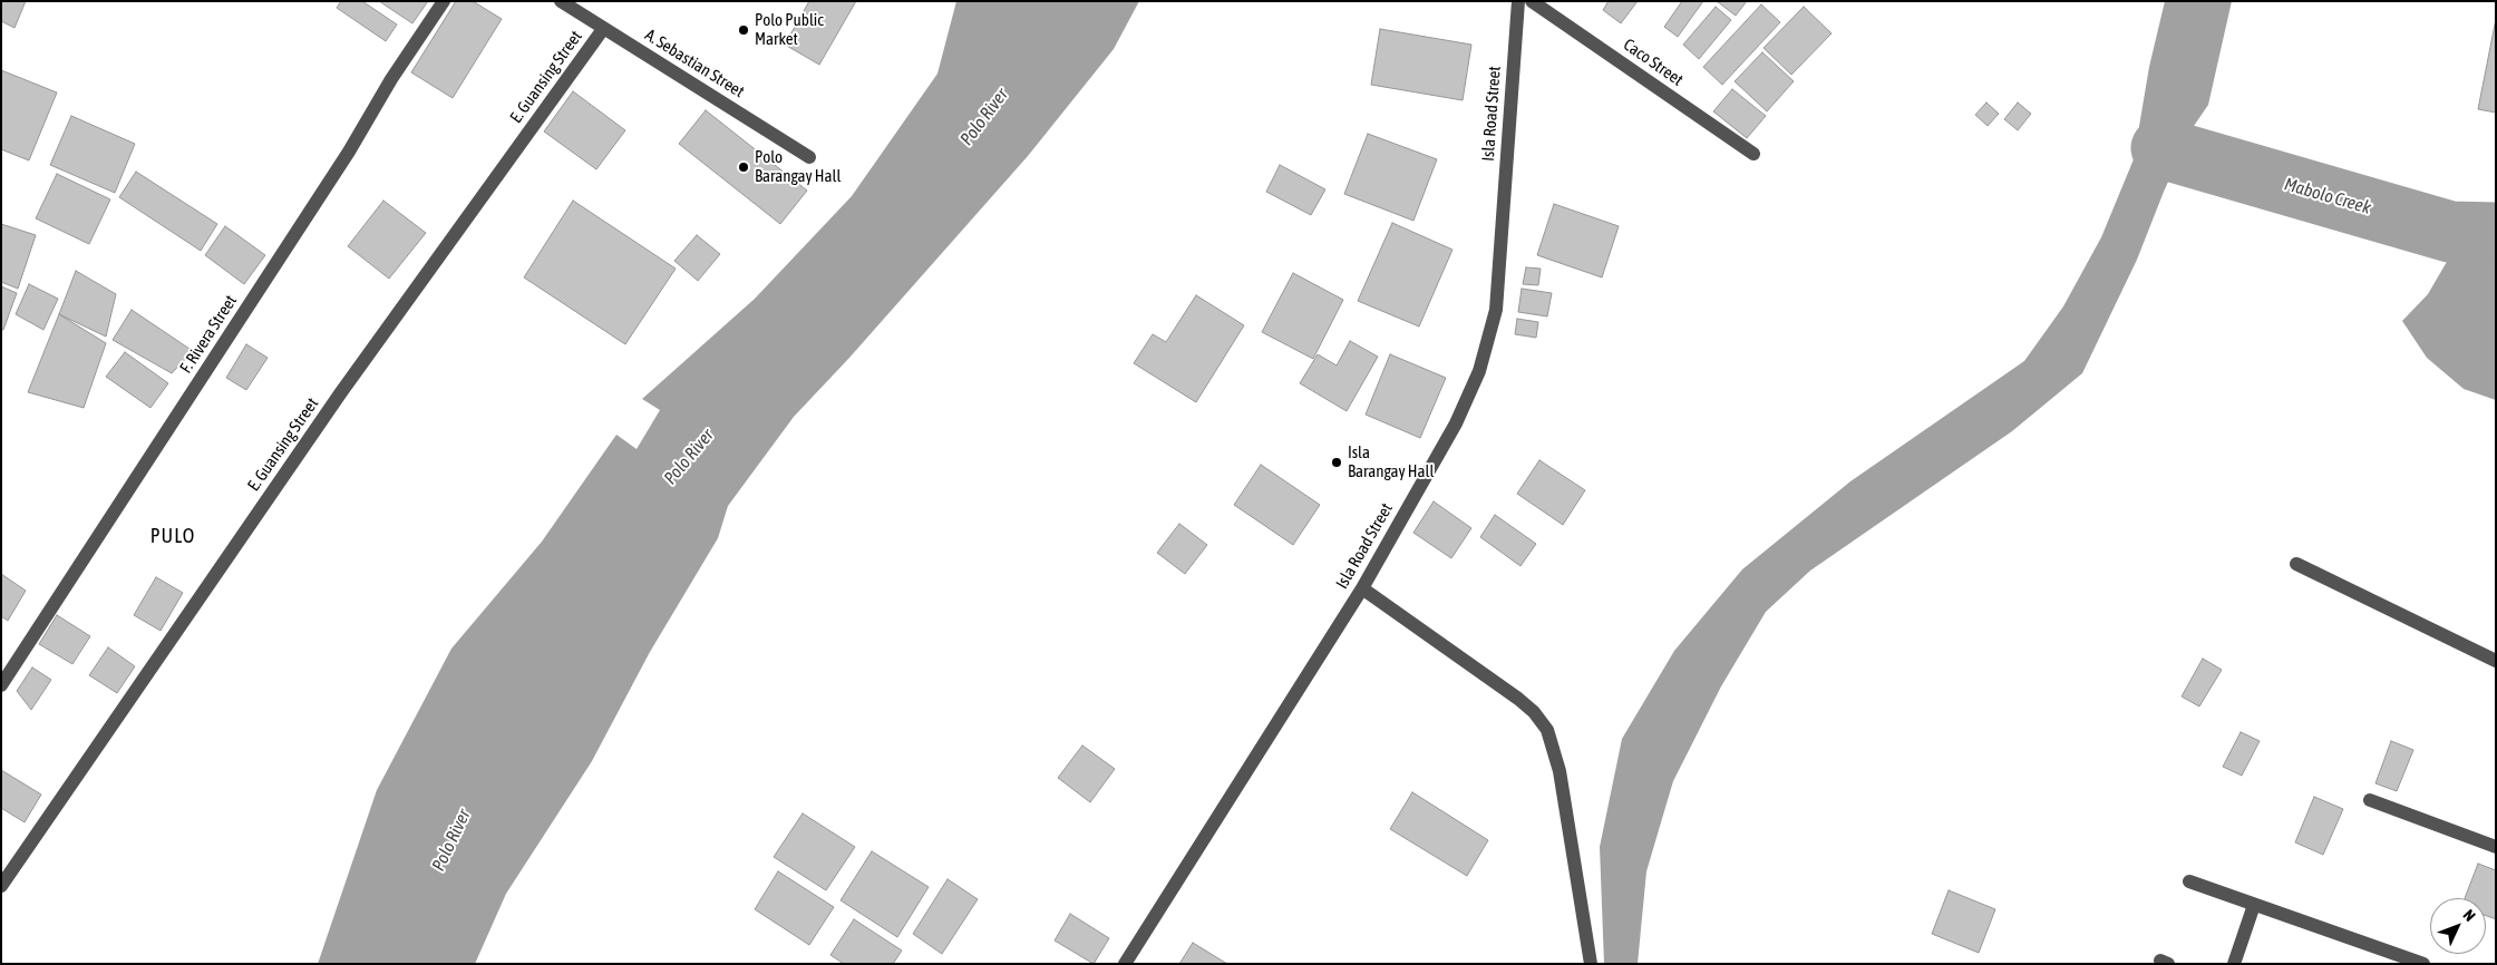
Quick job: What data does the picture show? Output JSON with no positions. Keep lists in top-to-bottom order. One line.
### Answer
{"streets":{"street":["Caco Street","A. Sebastian Street","E. Guansing Street","Isla Road Street","F. Rivera Street"]},"crossings":[["A. Sebastian Street","E. Guansing Street"]],"districts":["PULO"],"water":["Polo River","Mabolo Creek"],"places":["Polo Public Market","Polo Barangay Hall","Isla Barangay Hall"],"north":"top right"}
